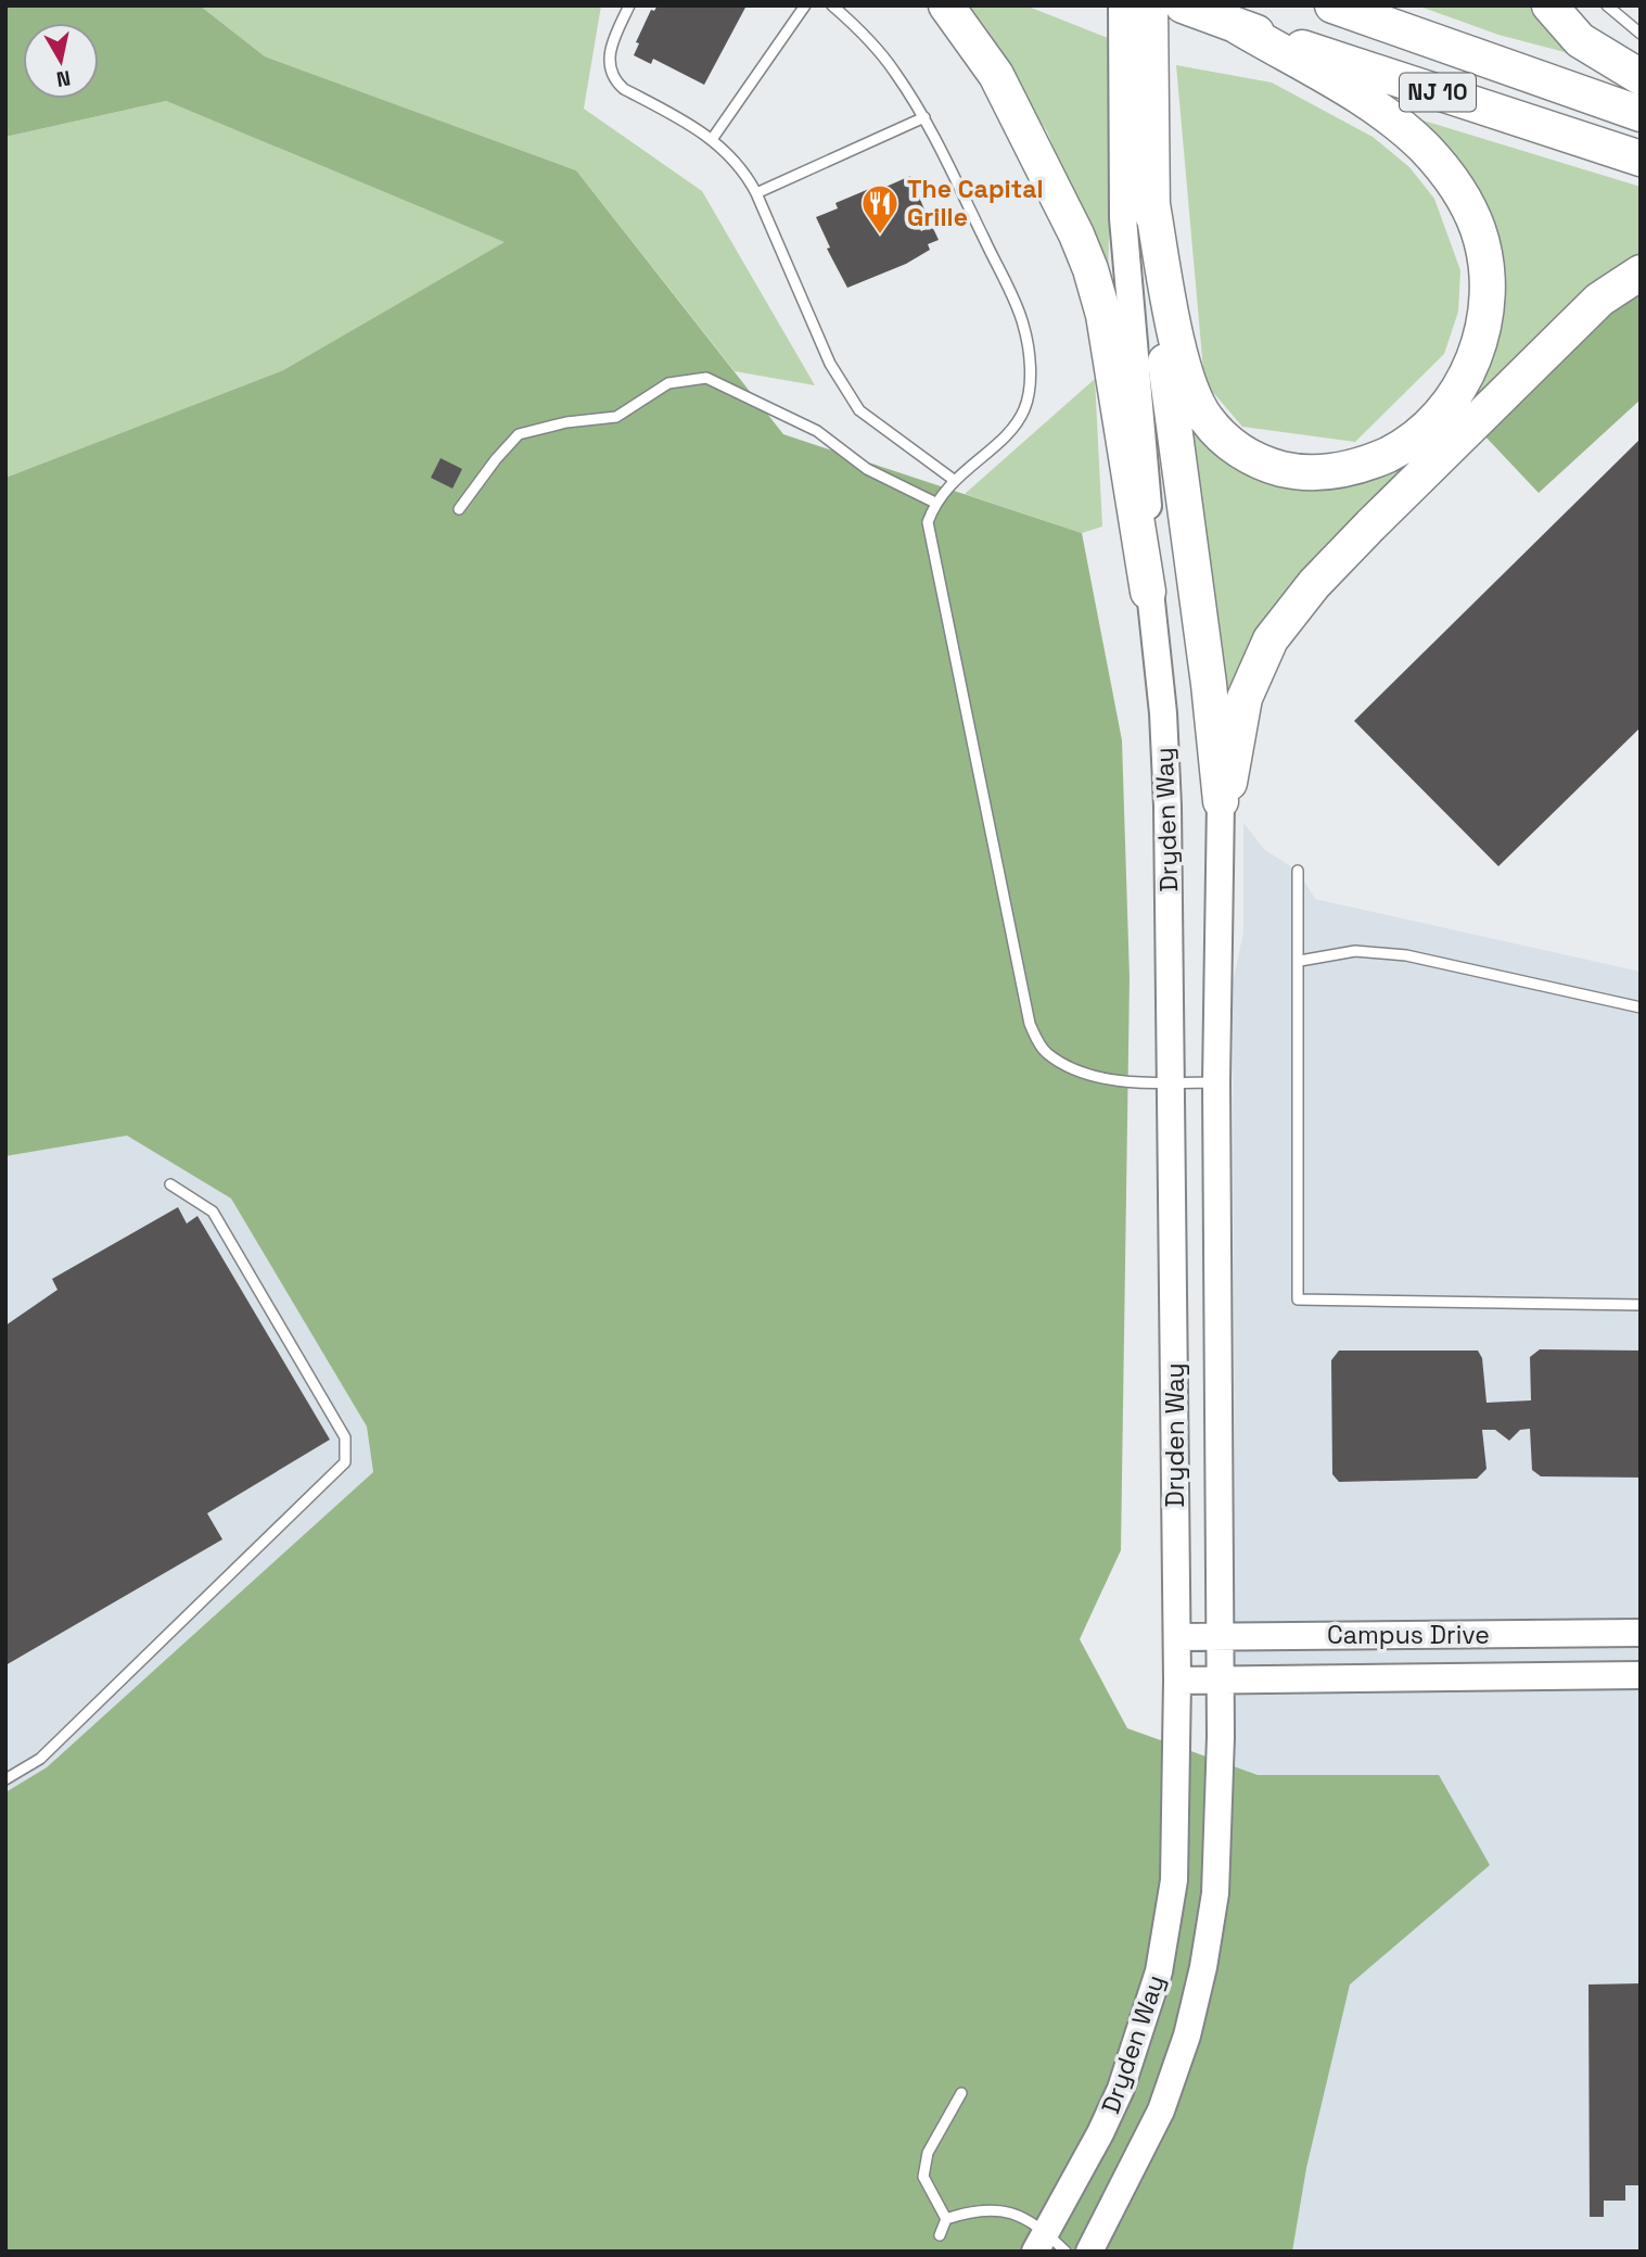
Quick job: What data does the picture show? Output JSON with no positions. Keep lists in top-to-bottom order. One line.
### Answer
{"streets":{"highway":["NJ 10"],"street":["Dryden Way","Campus Drive"]},"crossings":[["Dryden Way","Campus Drive"]],"places":{"restaurant":["The Capital Grille"]},"north":"bottom"}
